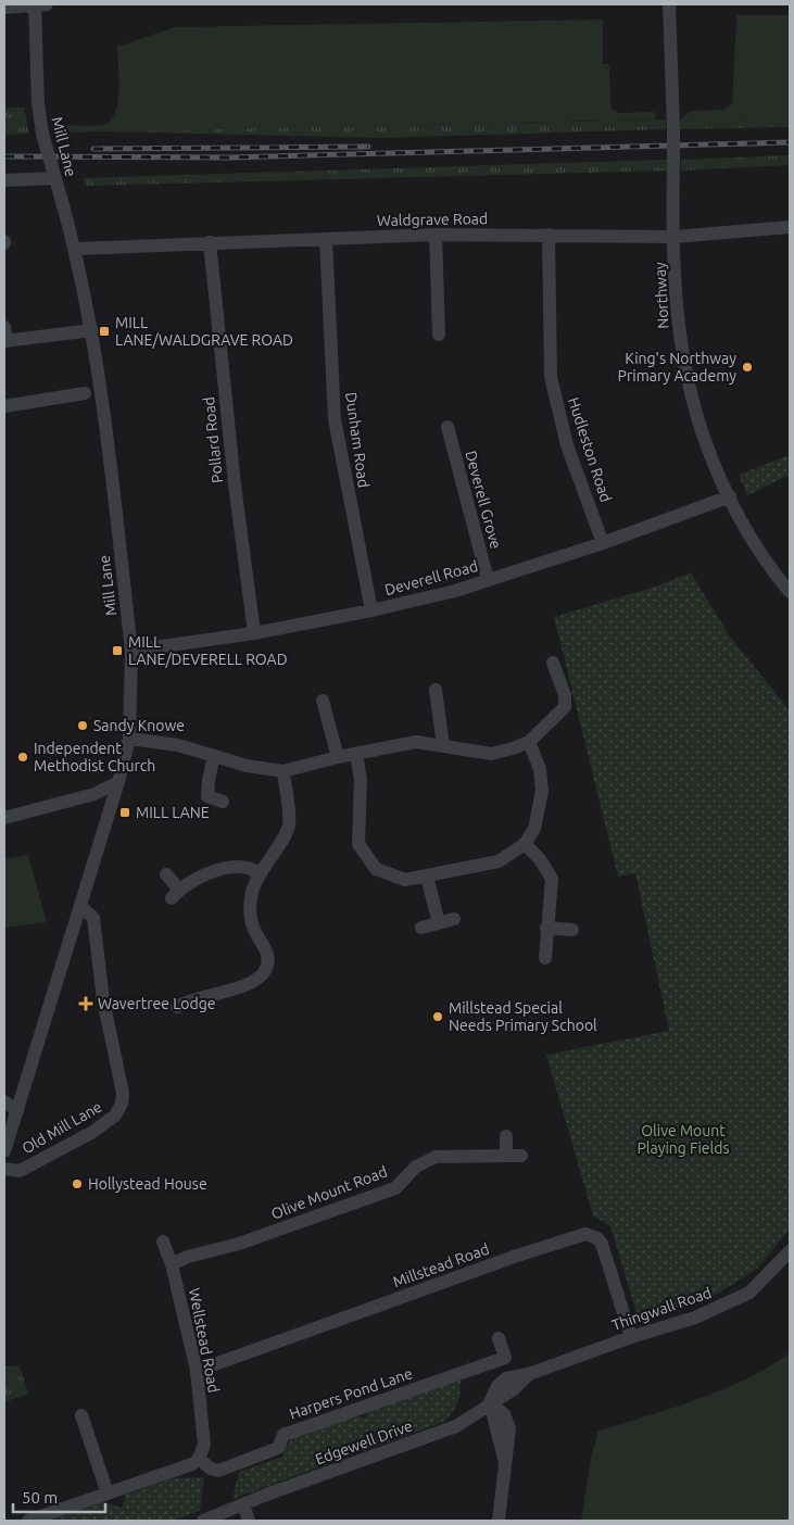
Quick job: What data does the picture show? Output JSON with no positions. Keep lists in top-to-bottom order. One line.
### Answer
{"streets":{"street":["Mill Lane","Waldgrave Road","Northway","Pollard Road","Dunham Road","Hudleston Road","Deverell Grove","Deverell Road","Old Mill Lane","Olive Mount Road","Millstead Road","Thingwall Road","Wellstead Road","Harpers Pond Lane","Edgewell Drive"]},"crossings":[["Mill Lane","Waldgrave Road"],["Mill Lane","Deverell Road"],["Mill Lane","Old Mill Lane"],["Waldgrave Road","Northway"],["Waldgrave Road","Pollard Road"],["Waldgrave Road","Dunham Road"],["Waldgrave Road","Hudleston Road"],["Northway","Deverell Road"],["Pollard Road","Deverell Road"],["Dunham Road","Deverell Road"],["Hudleston Road","Deverell Road"],["Deverell Grove","Deverell Road"],["Olive Mount Road","Wellstead Road"],["Millstead Road","Thingwall Road"],["Millstead Road","Wellstead Road"],["Thingwall Road","Edgewell Drive"],["Wellstead Road","Harpers Pond Lane"]],"parks":["Olive Mount Playing Fields"],"places":{"transit":["MILL LANE/WALDGRAVE ROAD","MILL LANE/DEVERELL ROAD","MILL LANE"],"other":["King's Northway Primary Academy","Sandy Knowe","Independent Methodist Church","Millstead Special Needs Primary School","Hollystead House"],"health":["Wavertree Lodge"]},"scale_bar":"50 m"}
